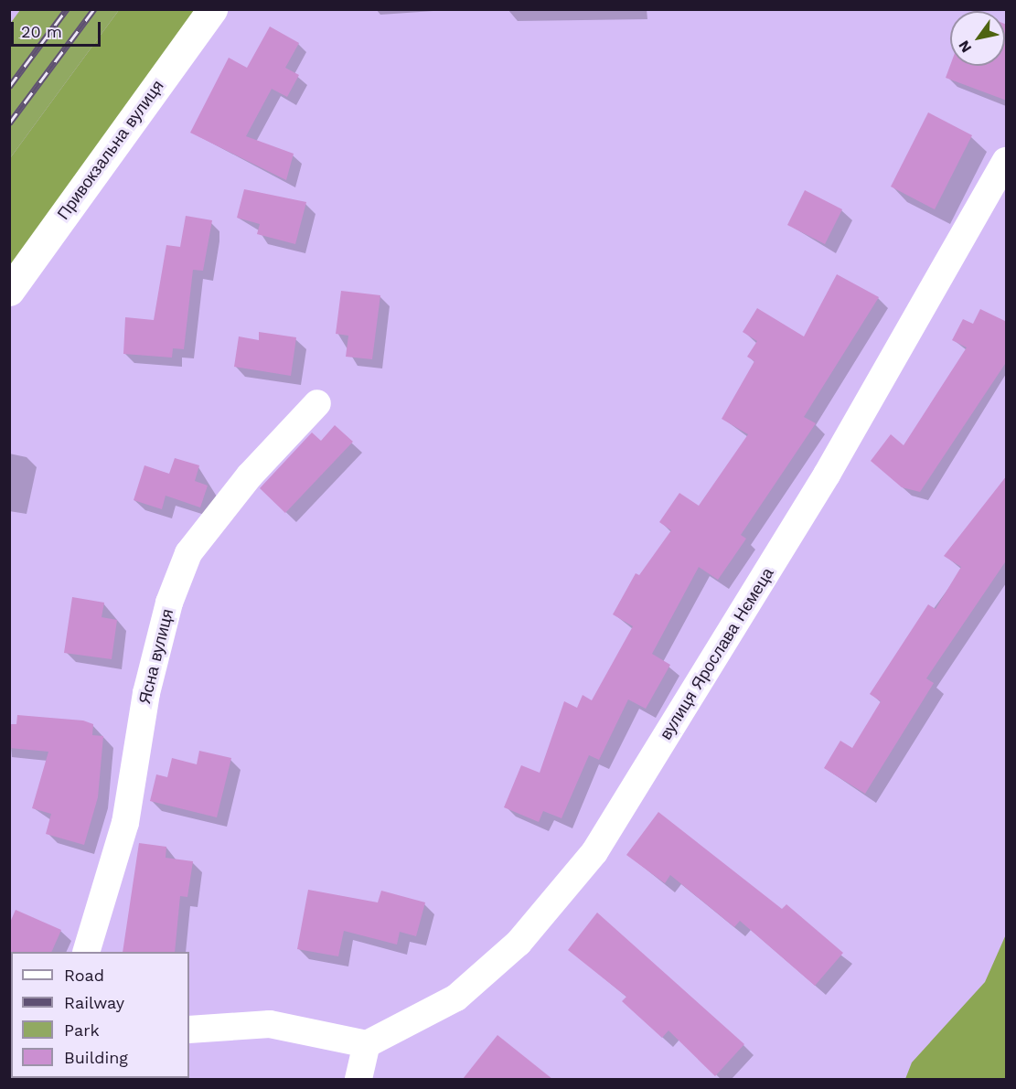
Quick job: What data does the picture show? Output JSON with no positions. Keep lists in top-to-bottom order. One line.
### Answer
{"streets":{"street":["Привокзальна вулиця","вулиця Ярослава Нємеца","Ясна вулиця"]},"legend":["Road","Railway","Park","Building"],"scale_bar":"20 m","north":"bottom left"}
